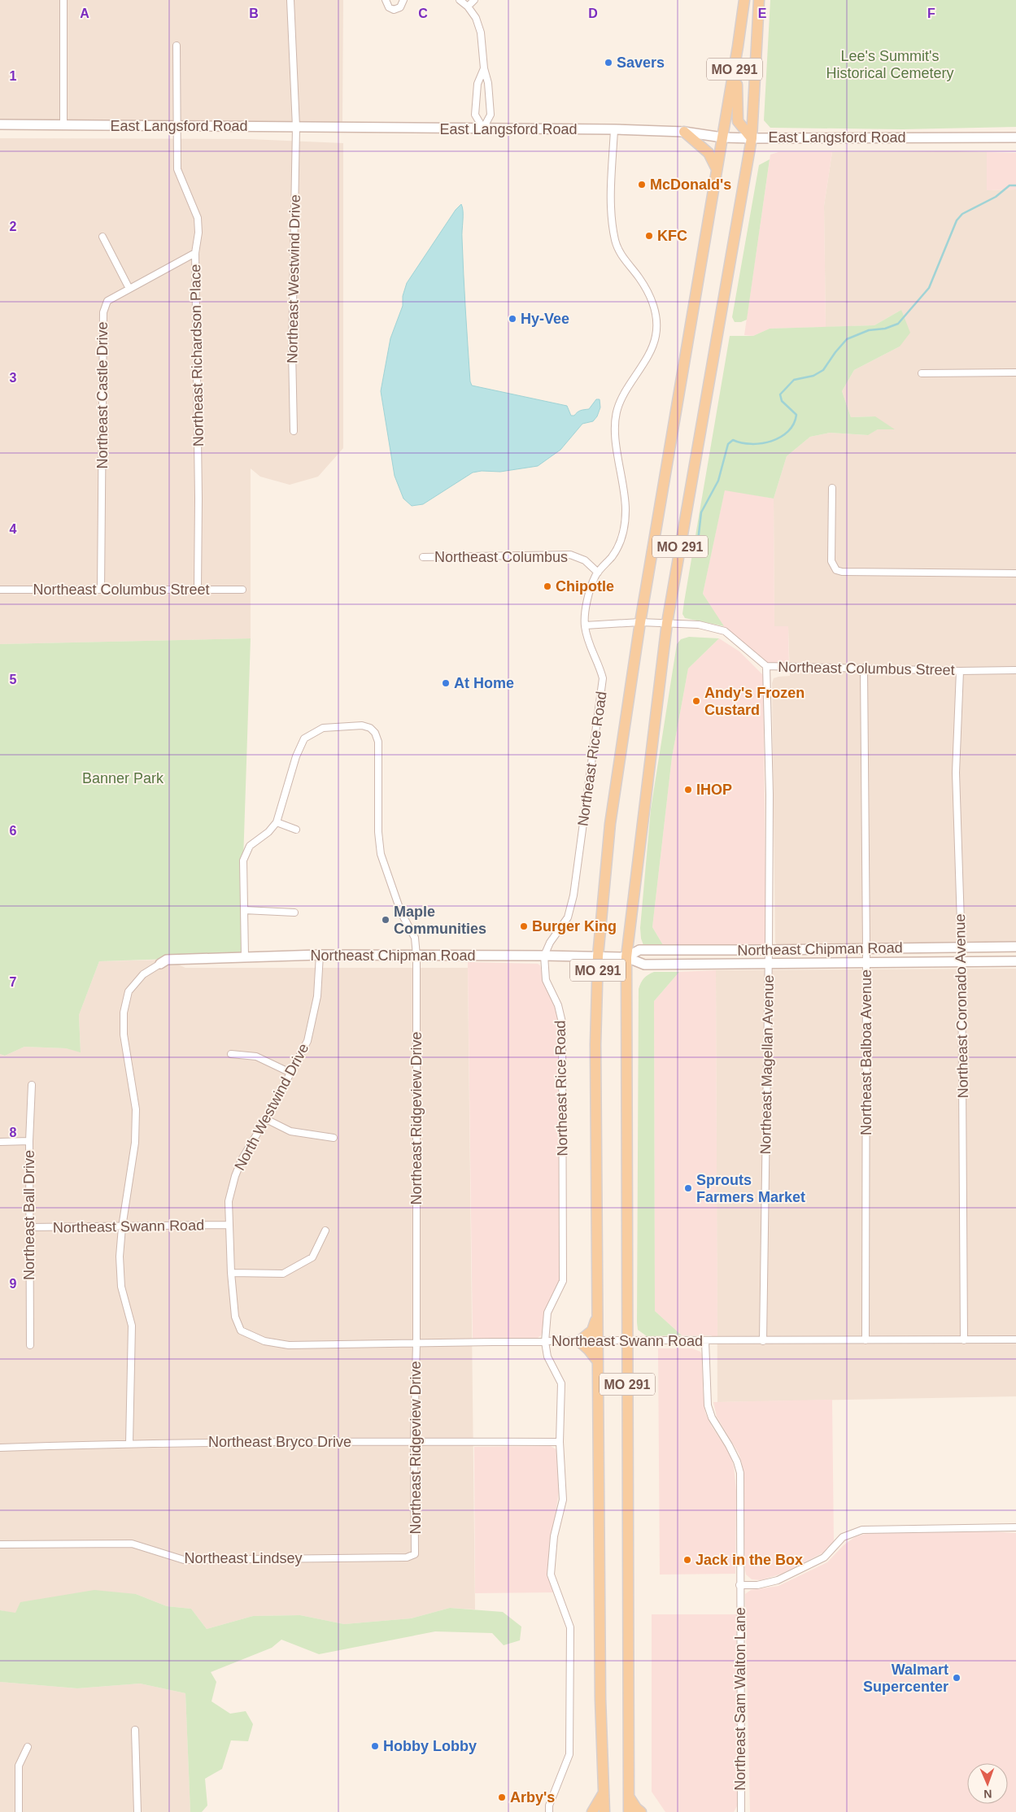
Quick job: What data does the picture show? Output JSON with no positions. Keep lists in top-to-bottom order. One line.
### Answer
{"streets":{"main road":["MO 291"],"street":["East Langsford Road","Northeast Westwind Drive","Northeast Richardson Place","Northeast Castle Drive","Northeast Columbus","Northeast Columbus Street","Northeast Rice Road","Northeast Chipman Road","Northeast Coronado Avenue","Northeast Balboa Avenue","Northeast Magellan Avenue","North Westwind Drive","Northeast Ridgeview Drive","Northeast Ball Drive","Northeast Swann Road","Northeast Bryco Drive","Northeast Lindsey","Northeast Sam Walton Lane"]},"crossings":[["MO 291","East Langsford Road"],["MO 291","Northeast Columbus Street"],["MO 291","Northeast Chipman Road"],["MO 291","Northeast Swann Road"],["East Langsford Road","Northeast Westwind Drive"],["East Langsford Road","Northeast Richardson Place"],["East Langsford Road","Northeast Rice Road"],["Northeast Richardson Place","Northeast Castle Drive"],["Northeast Richardson Place","Northeast Columbus Street"],["Northeast Castle Drive","Northeast Columbus Street"],["Northeast Columbus","Northeast Rice Road"],["Northeast Columbus Street","Northeast Rice Road"],["Northeast Columbus Street","Northeast Coronado Avenue"],["Northeast Columbus Street","Northeast Balboa Avenue"],["Northeast Columbus Street","Northeast Magellan Avenue"],["Northeast Rice Road","Northeast Chipman Road"],["Northeast Rice Road","Northeast Swann Road"],["Northeast Rice Road","Northeast Bryco Drive"],["Northeast Chipman Road","Northeast Coronado Avenue"],["Northeast Chipman Road","Northeast Balboa Avenue"],["Northeast Chipman Road","Northeast Magellan Avenue"],["Northeast Chipman Road","North Westwind Drive"],["Northeast Chipman Road","Northeast Ridgeview Drive"],["Northeast Coronado Avenue","Northeast Swann Road"],["Northeast Balboa Avenue","Northeast Swann Road"],["Northeast Magellan Avenue","Northeast Swann Road"],["North Westwind Drive","Northeast Swann Road"],["Northeast Ridgeview Drive","Northeast Swann Road"],["Northeast Ridgeview Drive","Northeast Bryco Drive"],["Northeast Ridgeview Drive","Northeast Lindsey"],["Northeast Ball Drive","Northeast Swann Road"],["Northeast Swann Road","Northeast Sam Walton Lane"]],"parks":["Lee's Summit's Historical Cemetery","Banner Park"],"places":["Savers","McDonald's","KFC","Hy-Vee","Chipotle","At Home","Andy's Frozen Custard","IHOP","Maple Communities","Burger King","Sprouts Farmers Market","Jack in the Box","Walmart Supercenter","Hobby Lobby","Arby's"],"north":"bottom","grid":{"columns":["A","B","C","D","E","F"],"rows":["1","2","3","4","5","6","7","8","9"]}}
